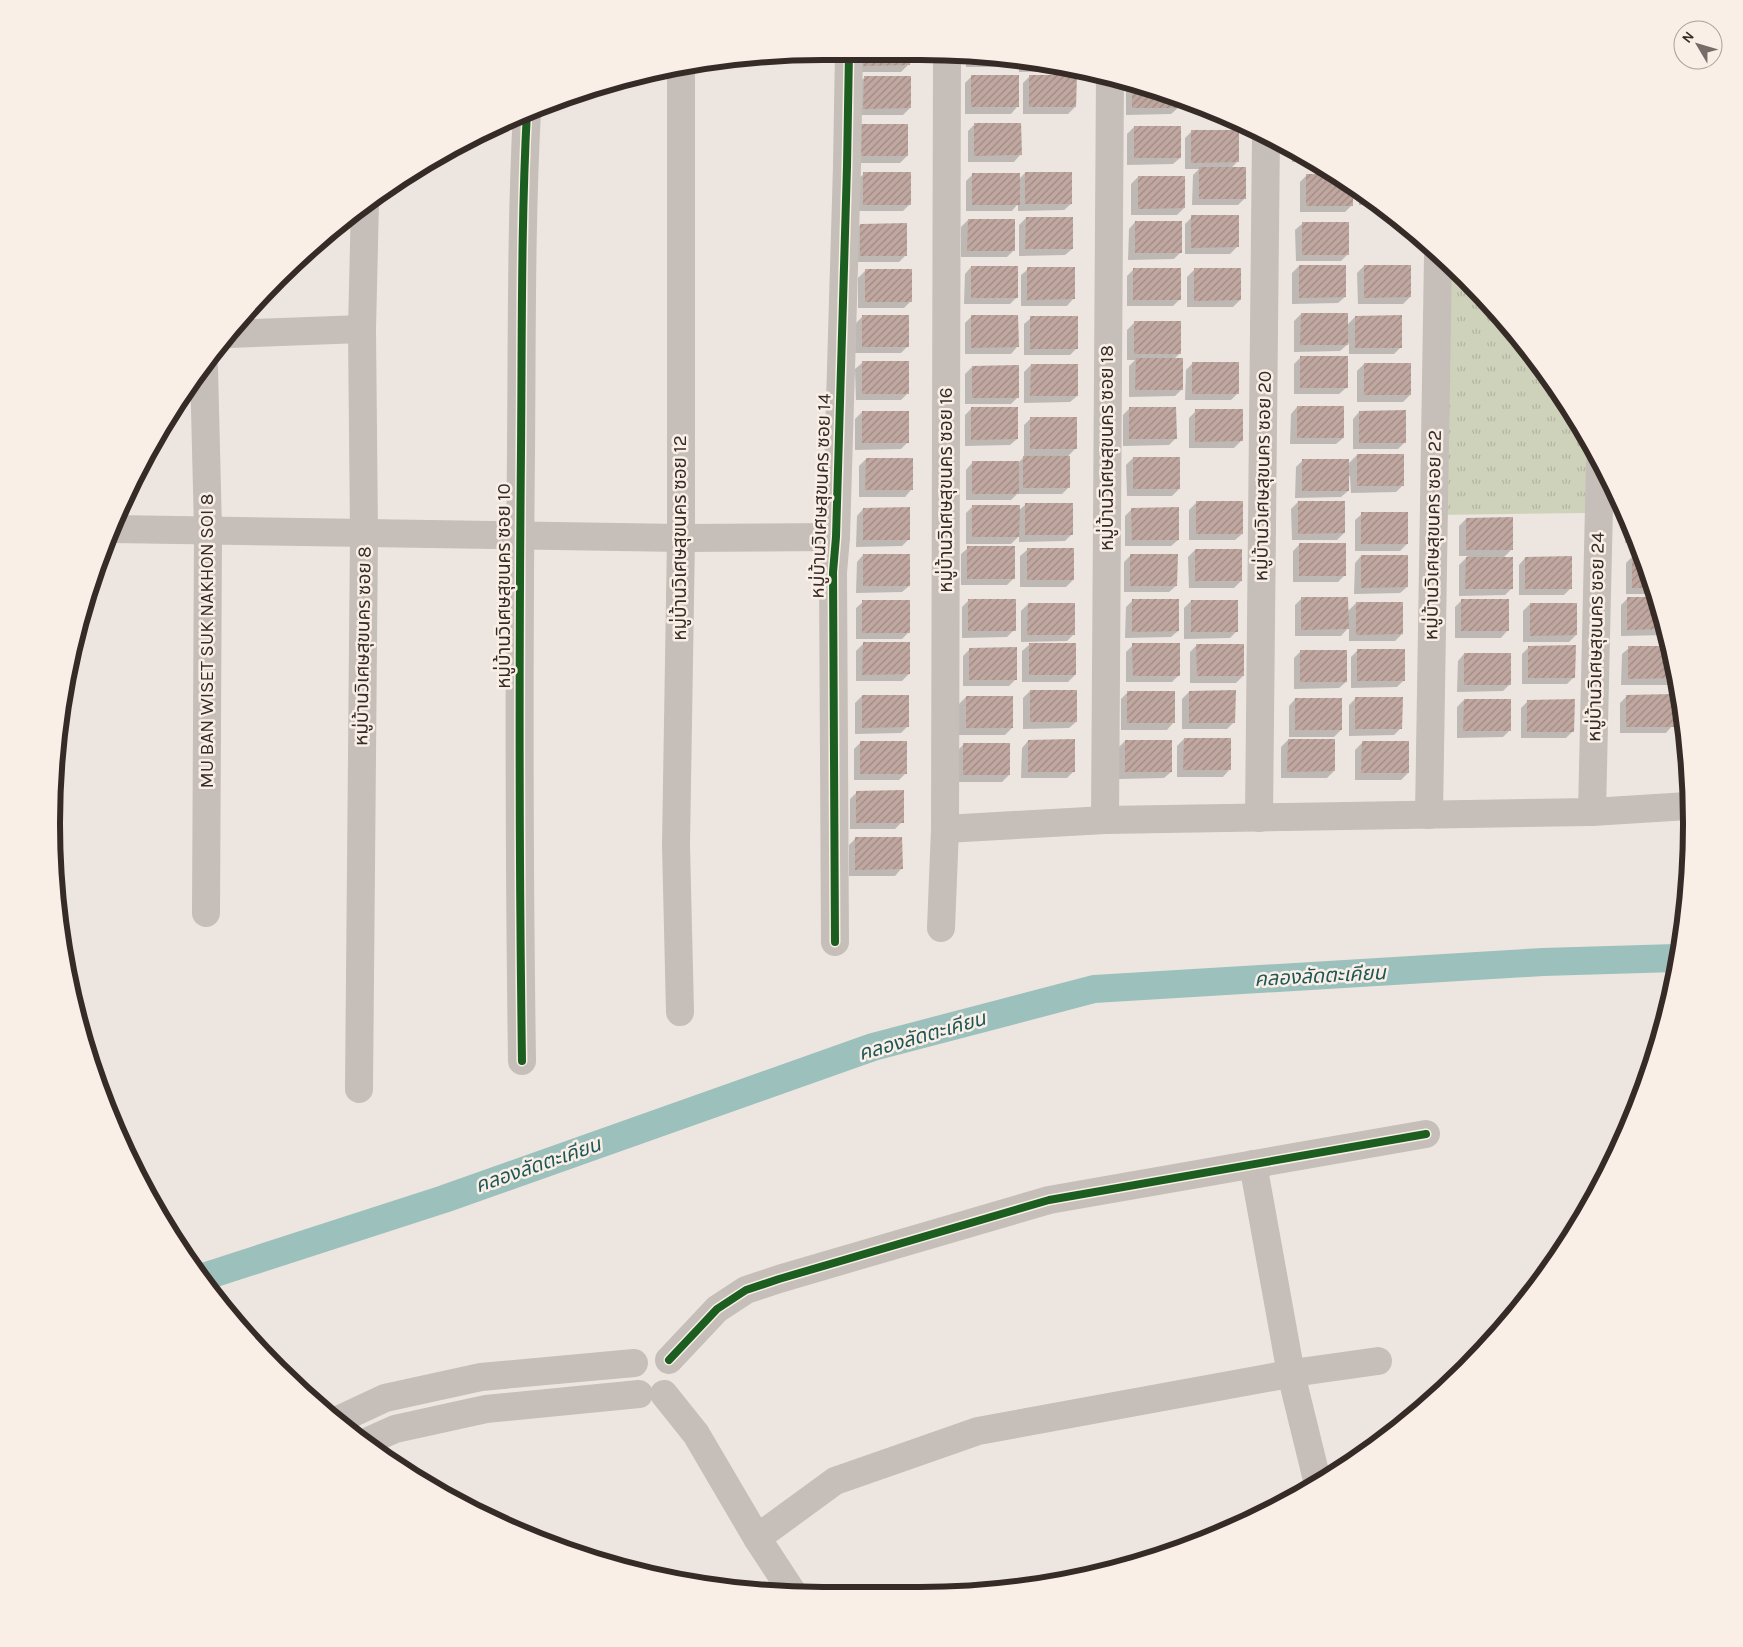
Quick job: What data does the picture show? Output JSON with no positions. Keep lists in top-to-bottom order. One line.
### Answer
{"streets":{"street":["หมู่บ้านวิเศษสุขนคร ซอย 18","หมู่บ้านวิเศษสุขนคร ซอย 20","หมู่บ้านวิเศษสุขนคร ซอย 16","หมู่บ้านวิเศษสุขนคร ซอย 14","หมู่บ้านวิเศษสุขนคร ซอย 22","หมู่บ้านวิเศษสุขนคร ซอย 12","หมู่บ้านวิเศษสุขนคร ซอย 10","หมู่บ้านวิเศษสุขนคร ซอย 24","MU BAN WISET SUK NAKHON SOI 8","หมู่บ้านวิเศษสุขนคร ซอย 8"]},"water":["คลองลัดตะเคียน"],"north":"top left"}
